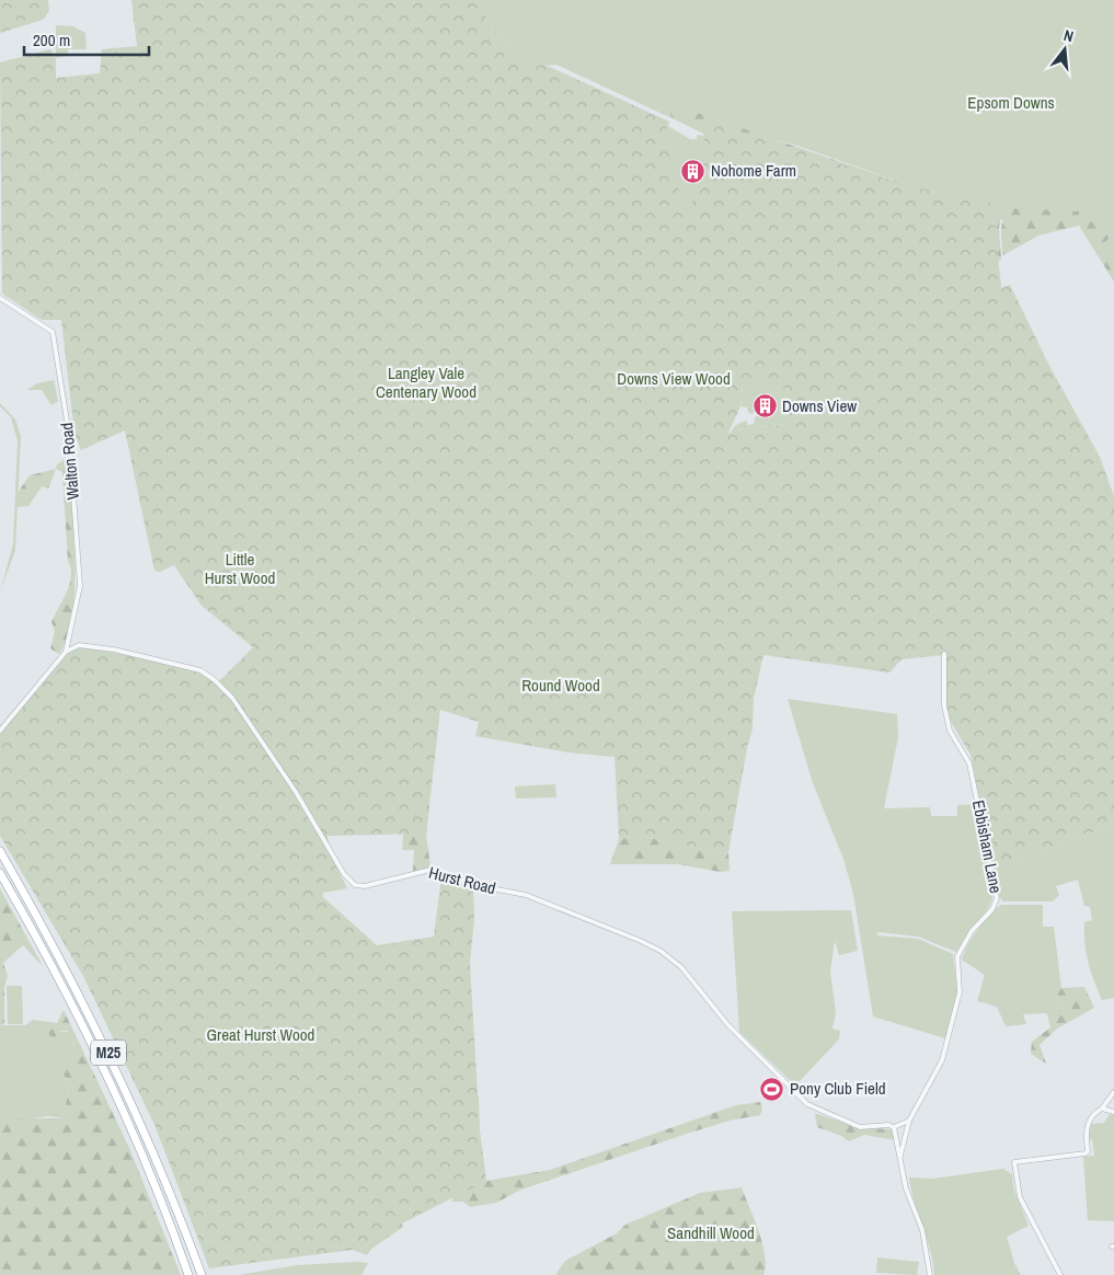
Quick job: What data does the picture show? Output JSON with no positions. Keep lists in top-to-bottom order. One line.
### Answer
{"streets":{"highway":["M25"],"street":["Walton Road","Ebbisham Lane","Hurst Road"]},"crossings":[["Walton Road","Hurst Road"],["Ebbisham Lane","Hurst Road"]],"parks":["Epsom Downs","Langley Vale Centenary Wood","Downs View Wood","Little Hurst Wood","Round Wood","Great Hurst Wood","Sandhill Wood"],"places":{"building":["Nohome Farm","Downs View"],"sports":["Pony Club Field"]},"scale_bar":"200 m","north":"top"}
